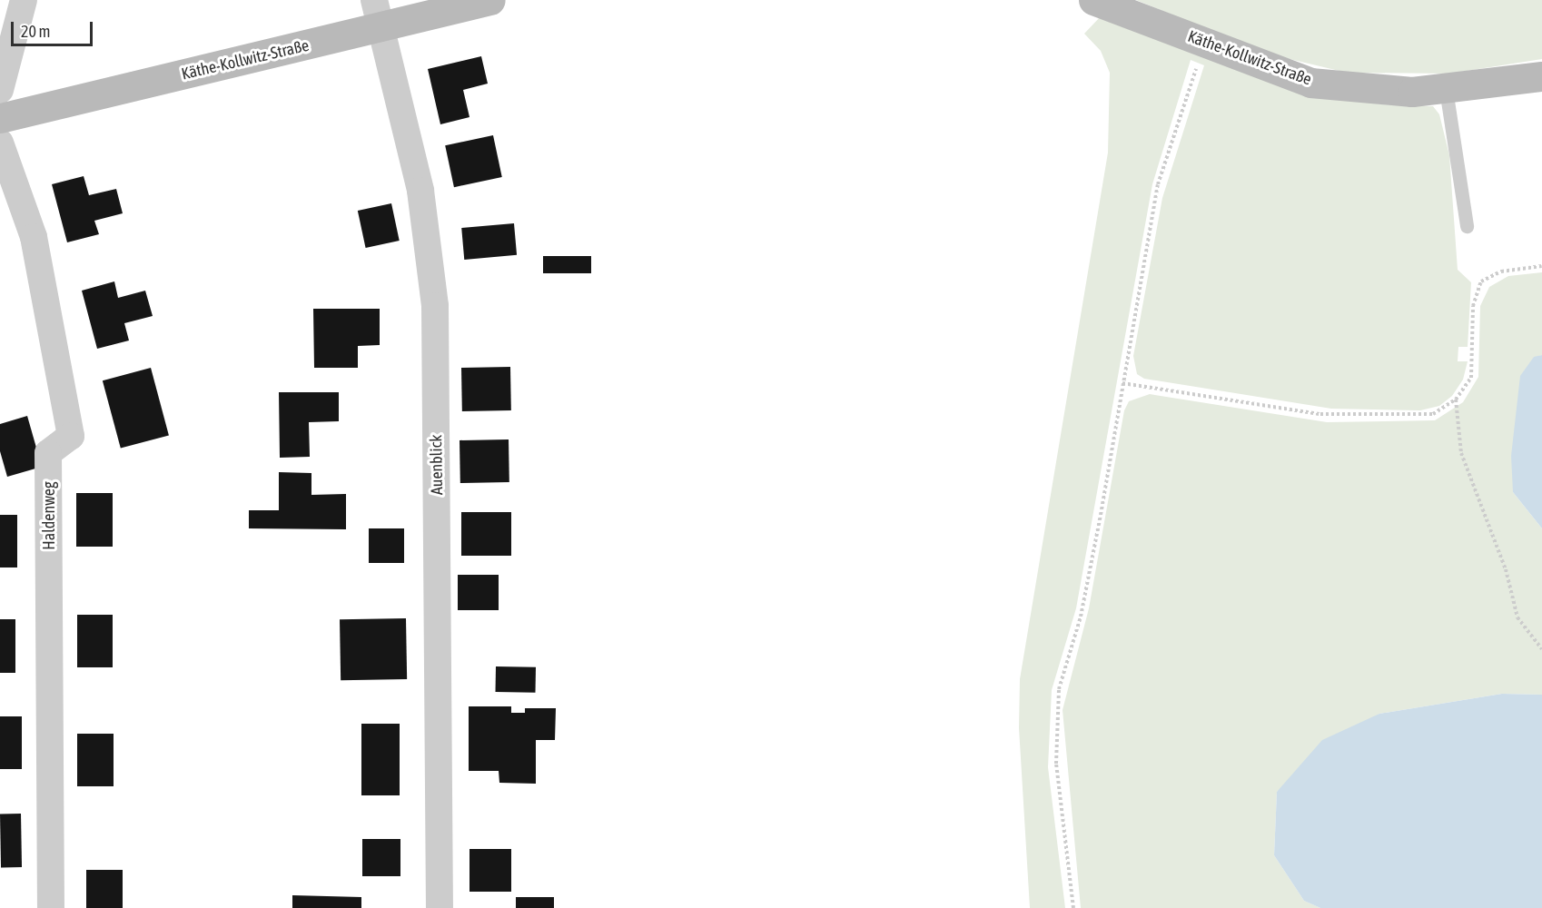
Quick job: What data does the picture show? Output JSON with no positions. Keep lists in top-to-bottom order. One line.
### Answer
{"streets":{"street":["Käthe-Kollwitz-Straße","Auenblick","Haldenweg"]},"crossings":[["Käthe-Kollwitz-Straße","Auenblick"]],"scale_bar":"20 m"}
